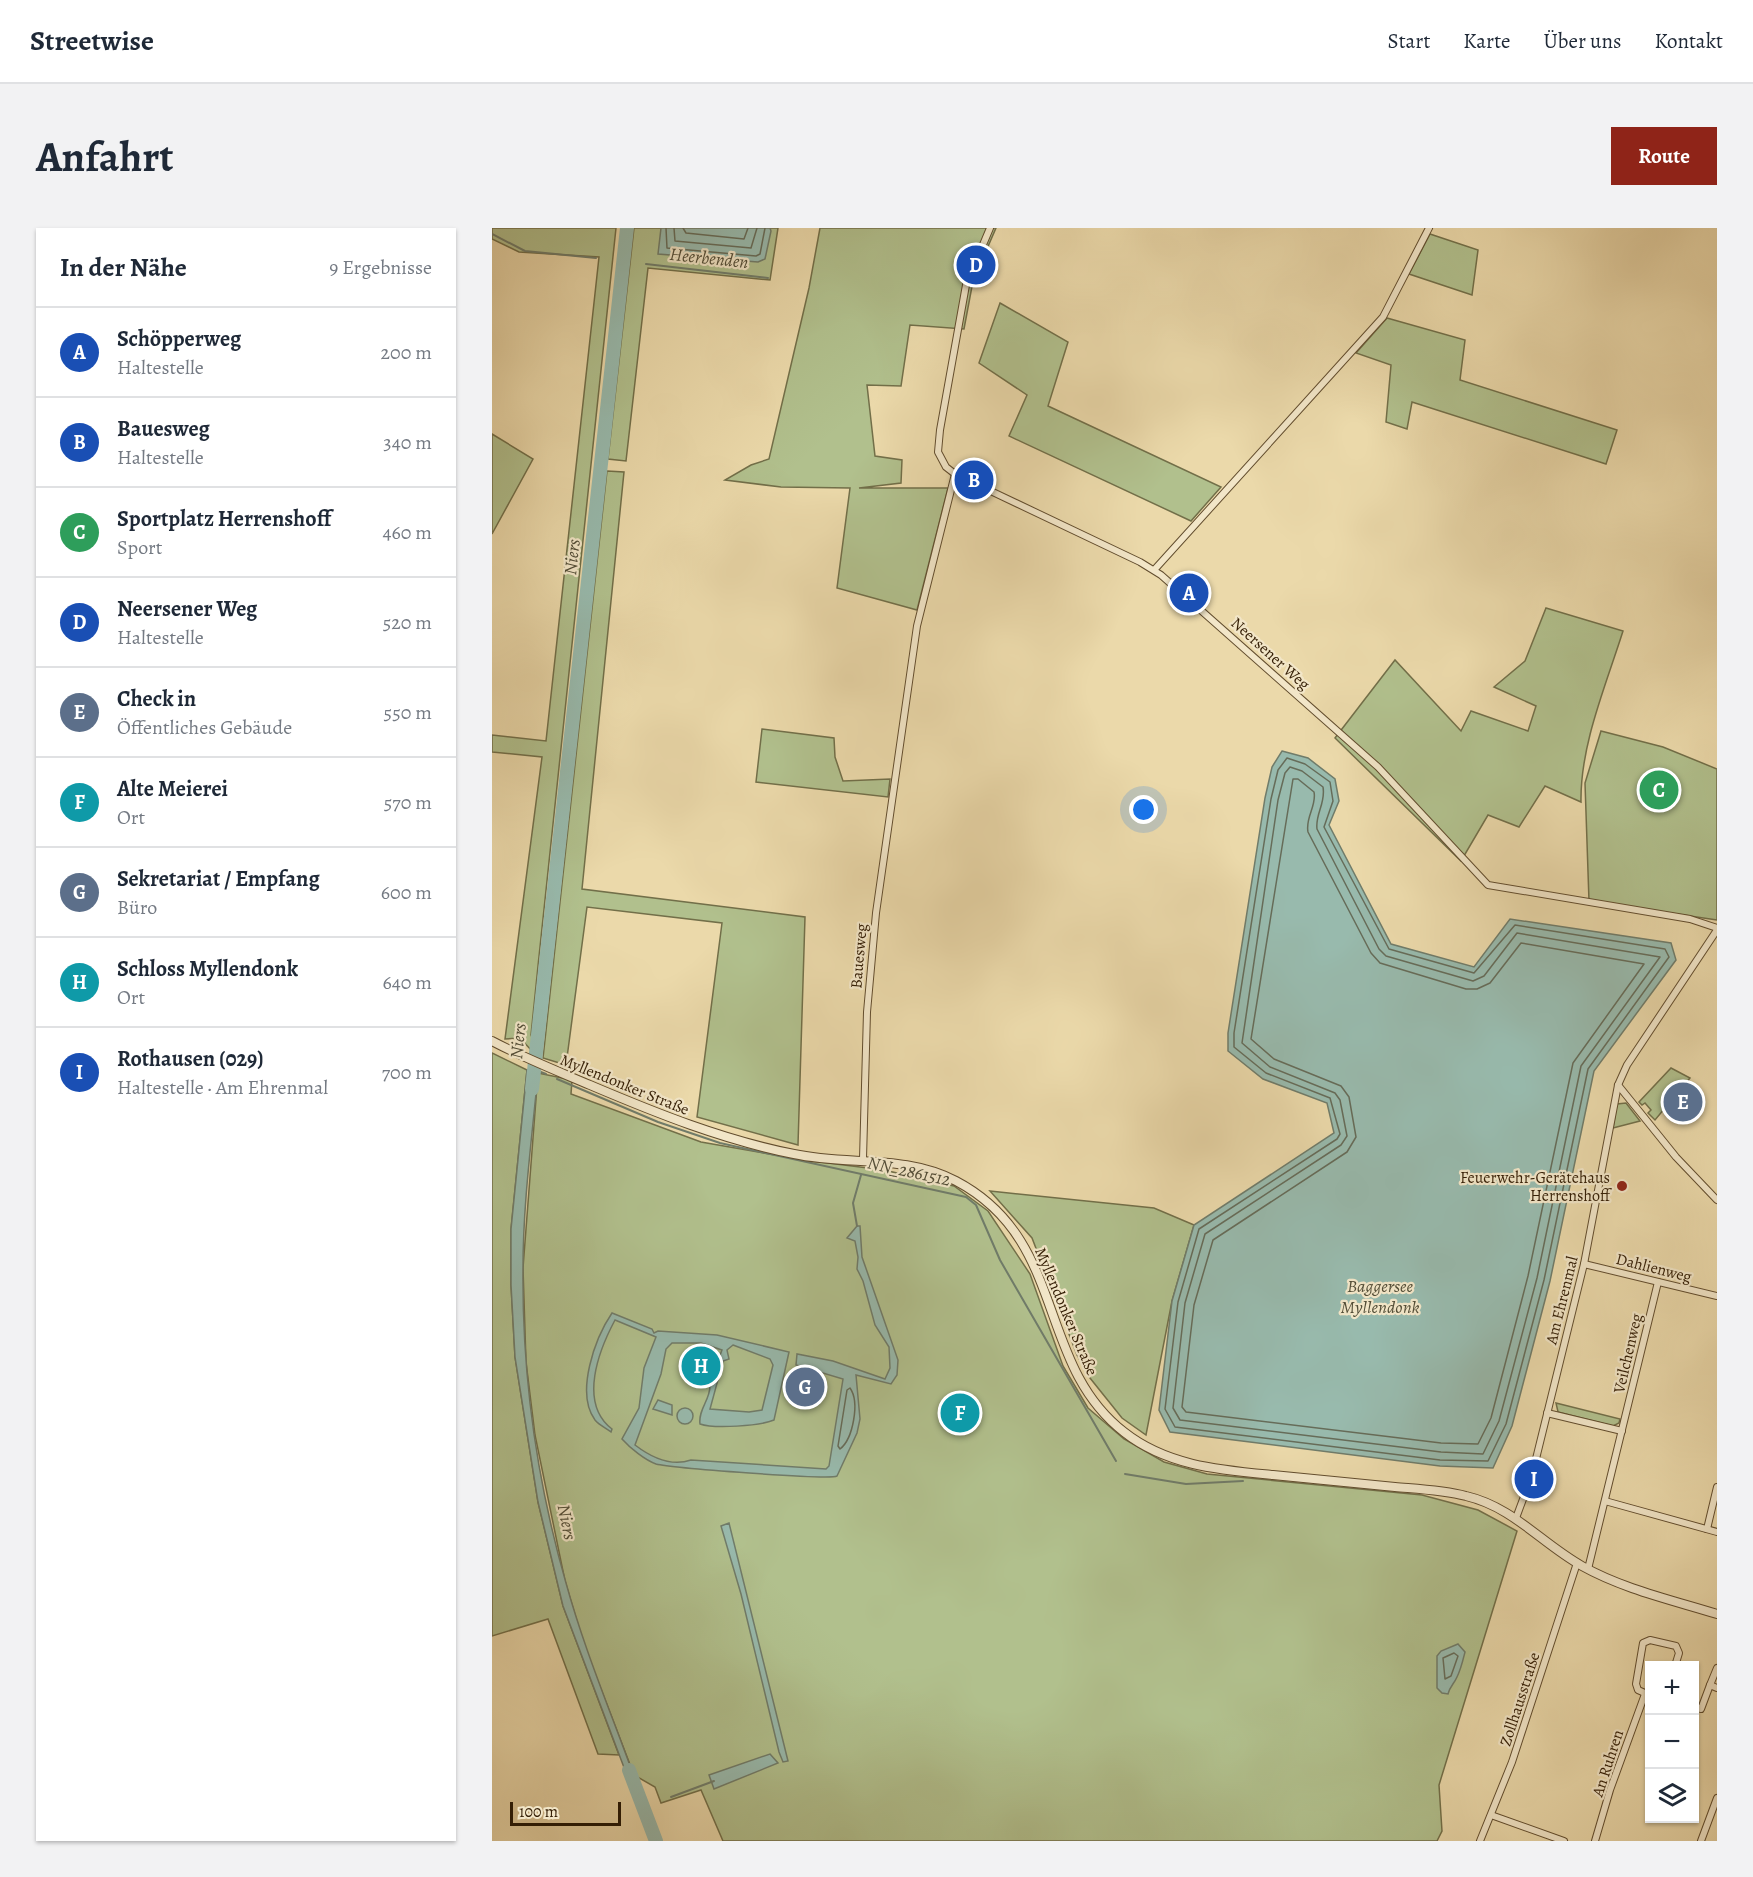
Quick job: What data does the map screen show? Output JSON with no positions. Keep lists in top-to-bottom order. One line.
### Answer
{"streets":{"street":["Neersener Weg","Bauesweg","Myllendonker Straße","Dahlienweg","Am Ehrenmal","Veilchenweg","Zollhausstraße","An Ruhren"]},"crossings":[["Neersener Weg","Bauesweg"],["Neersener Weg","Am Ehrenmal"],["Bauesweg","Myllendonker Straße"],["Myllendonker Straße","Am Ehrenmal"],["Myllendonker Straße","Veilchenweg"],["Myllendonker Straße","Zollhausstraße"],["Dahlienweg","Am Ehrenmal"],["Dahlienweg","Veilchenweg"]],"water":["Heerbenden","Niers","NN_2861512","Baggersee Myllendonk"],"places":["Feuerwehr-Gerätehaus Herrenshoff"],"scale_bar":"100 m","page":{"header":"Streetwise","nav":["Start","Karte","Über uns","Kontakt"],"buttons":"Route","title":"Anfahrt","heading":["In der Nähe","9 Ergebnisse"],"pins":["D","B","A","C","E","H","G","F","I"],"list":[{"mark":"A","name":"Schöpperweg","note":"Haltestelle","value":"200 m"},{"mark":"B","name":"Bauesweg","note":"Haltestelle","value":"340 m"},{"mark":"C","name":"Sportplatz Herrenshoff","note":"Sport","value":"460 m"},{"mark":"D","name":"Neersener Weg","note":"Haltestelle","value":"520 m"},{"mark":"E","name":"Check in","note":"Öffentliches Gebäude","value":"550 m"},{"mark":"F","name":"Alte Meierei","note":"Ort","value":"570 m"},{"mark":"G","name":"Sekretariat / Empfang","note":"Büro","value":"600 m"},{"mark":"H","name":"Schloss Myllendonk","note":"Ort","value":"640 m"},{"mark":"I","name":"Rothausen (029)","note":"Haltestelle · Am Ehrenmal","value":"700 m"}],"map_buttons":["+","−"],"scale":"100 m"}}
